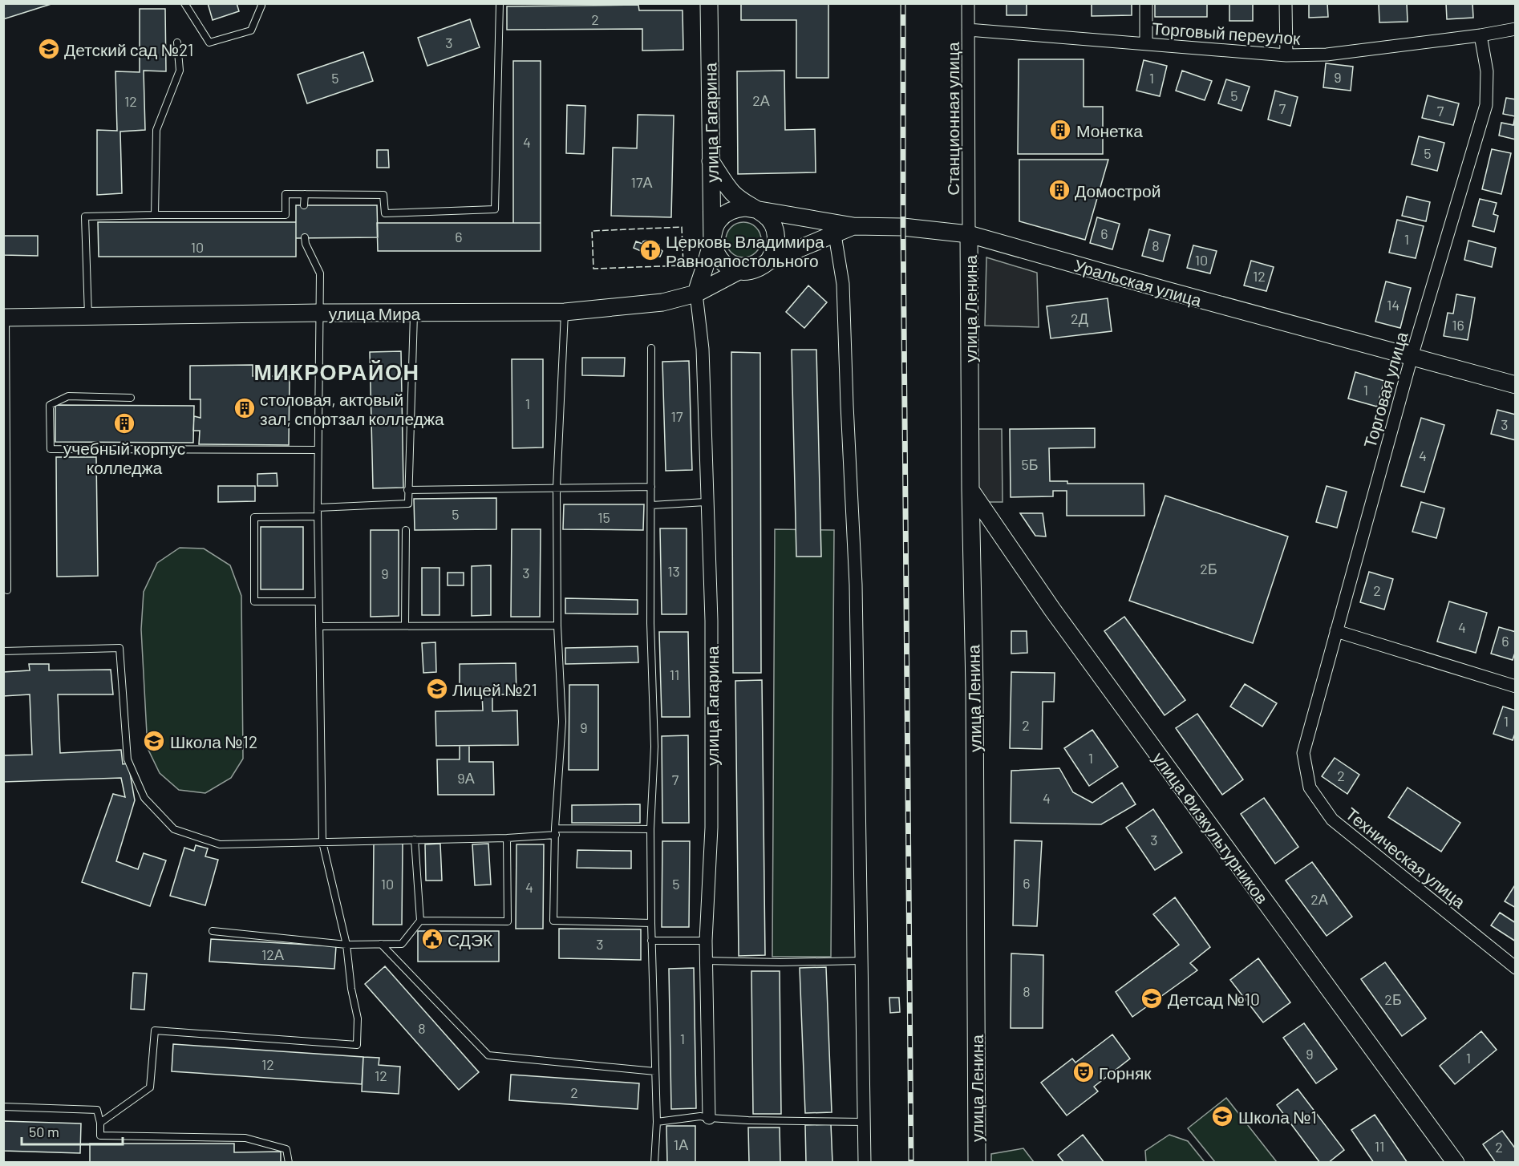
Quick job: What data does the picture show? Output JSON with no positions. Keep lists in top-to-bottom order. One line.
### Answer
{"streets":{"main road":["улица Гагарина","Уральская улица","улица Ленина","улица Мира","улица Физкультурников"],"street":["Торговый переулок","Станционная улица","Торговая улица","Техническая улица"]},"crossings":[["Торговый переулок","Станционная улица"],["Торговый переулок","Торговая улица"],["Станционная улица","Уральская улица"],["Станционная улица","улица Ленина"],["улица Гагарина","Уральская улица"],["улица Гагарина","улица Мира"],["Уральская улица","улица Ленина"],["Уральская улица","улица Мира"],["Уральская улица","Торговая улица"],["улица Ленина","улица Физкультурников"],["Торговая улица","Техническая улица"]],"districts":["МИКРОРАЙОН"],"places":{"school or university":["Детский сад №21","Лицей №21","Школа №12","Детсад №10","Школа №1"],"building":["Монетка","Домострой","столовая, актовый зал, спортзал колледжа","учебный корпус колледжа"],"church":["Церковь Владимира Равноапостольного"],"public building":["СДЭК"],"theatre":["Горняк"]},"house_numbers":["2","3","9","5","1","5","2А","12","7","7","4","5","17А","6","6","1","8","10","10","12","14","2Д","16","1","1","17","3","4","5Б","5","15","2Б","13","3","9","2","4","6","11","1","2","9","1","2","9А","7","4","3","6","10","5","4","2А","3","12А","8","2Б","8","1","9","1","12","12","2","1А","11","2"],"scale_bar":"50 m"}
